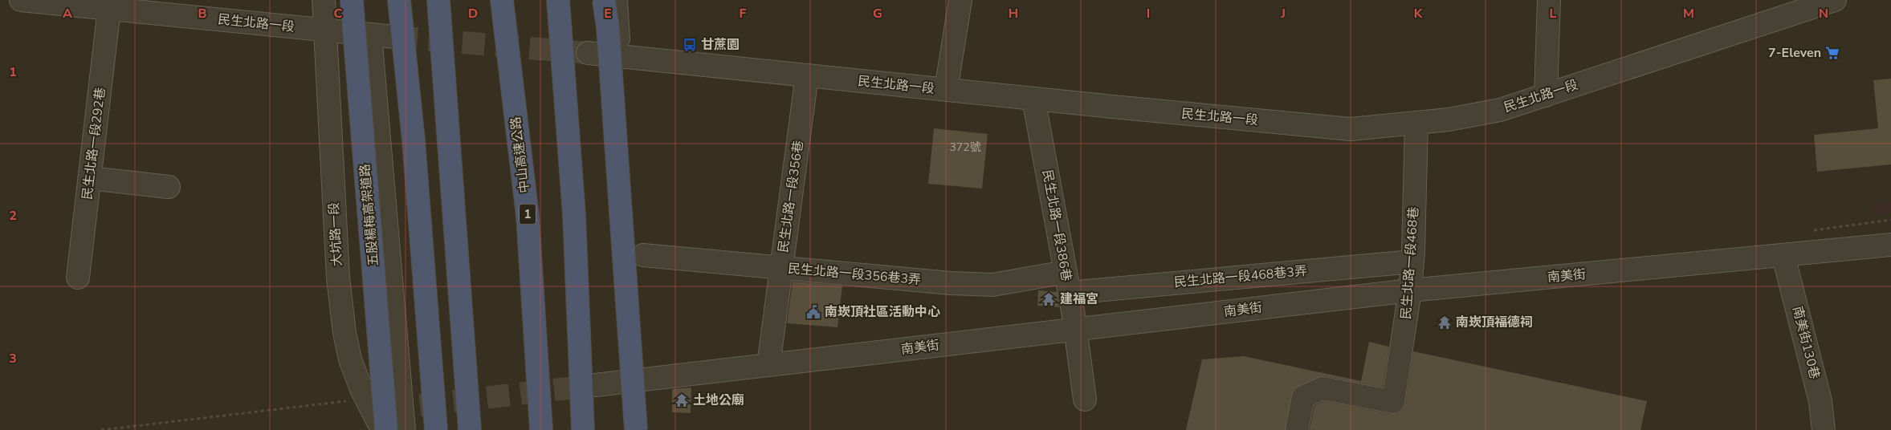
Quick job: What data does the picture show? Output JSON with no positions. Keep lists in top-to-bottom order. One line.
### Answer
{"streets":{"highway":["中山高速公路","1","五股楊梅高架道路"],"street":["民生北路一段","民生北路一段292巷","民生北路一段356巷","民生北路一段386巷","大坑路一段","民生北路一段468巷","民生北路一段356巷3弄","南美街","民生北路一段468巷3弄","南美街130巷"]},"crossings":[["民生北路一段","民生北路一段292巷"],["民生北路一段","民生北路一段356巷"],["民生北路一段","民生北路一段386巷"],["民生北路一段","大坑路一段"],["民生北路一段","民生北路一段468巷"],["民生北路一段356巷","民生北路一段356巷3弄"],["民生北路一段356巷","南美街"],["民生北路一段386巷","民生北路一段356巷3弄"],["民生北路一段386巷","南美街"],["民生北路一段386巷","民生北路一段468巷3弄"],["民生北路一段468巷","南美街"],["民生北路一段468巷","民生北路一段468巷3弄"],["民生北路一段356巷3弄","民生北路一段468巷3弄"],["南美街","南美街130巷"]],"places":{"bus stop":["甘蔗園"],"supermarket":["7-Eleven"],"temple":["建福宮","南崁頂福德祠","土地公廟"],"public building":["南崁頂社區活動中心"]},"house_numbers":["372號"],"grid":{"columns":["A","B","C","D","E","F","G","H","I","J","K","L","M","N"],"rows":["1","2","3"]}}
